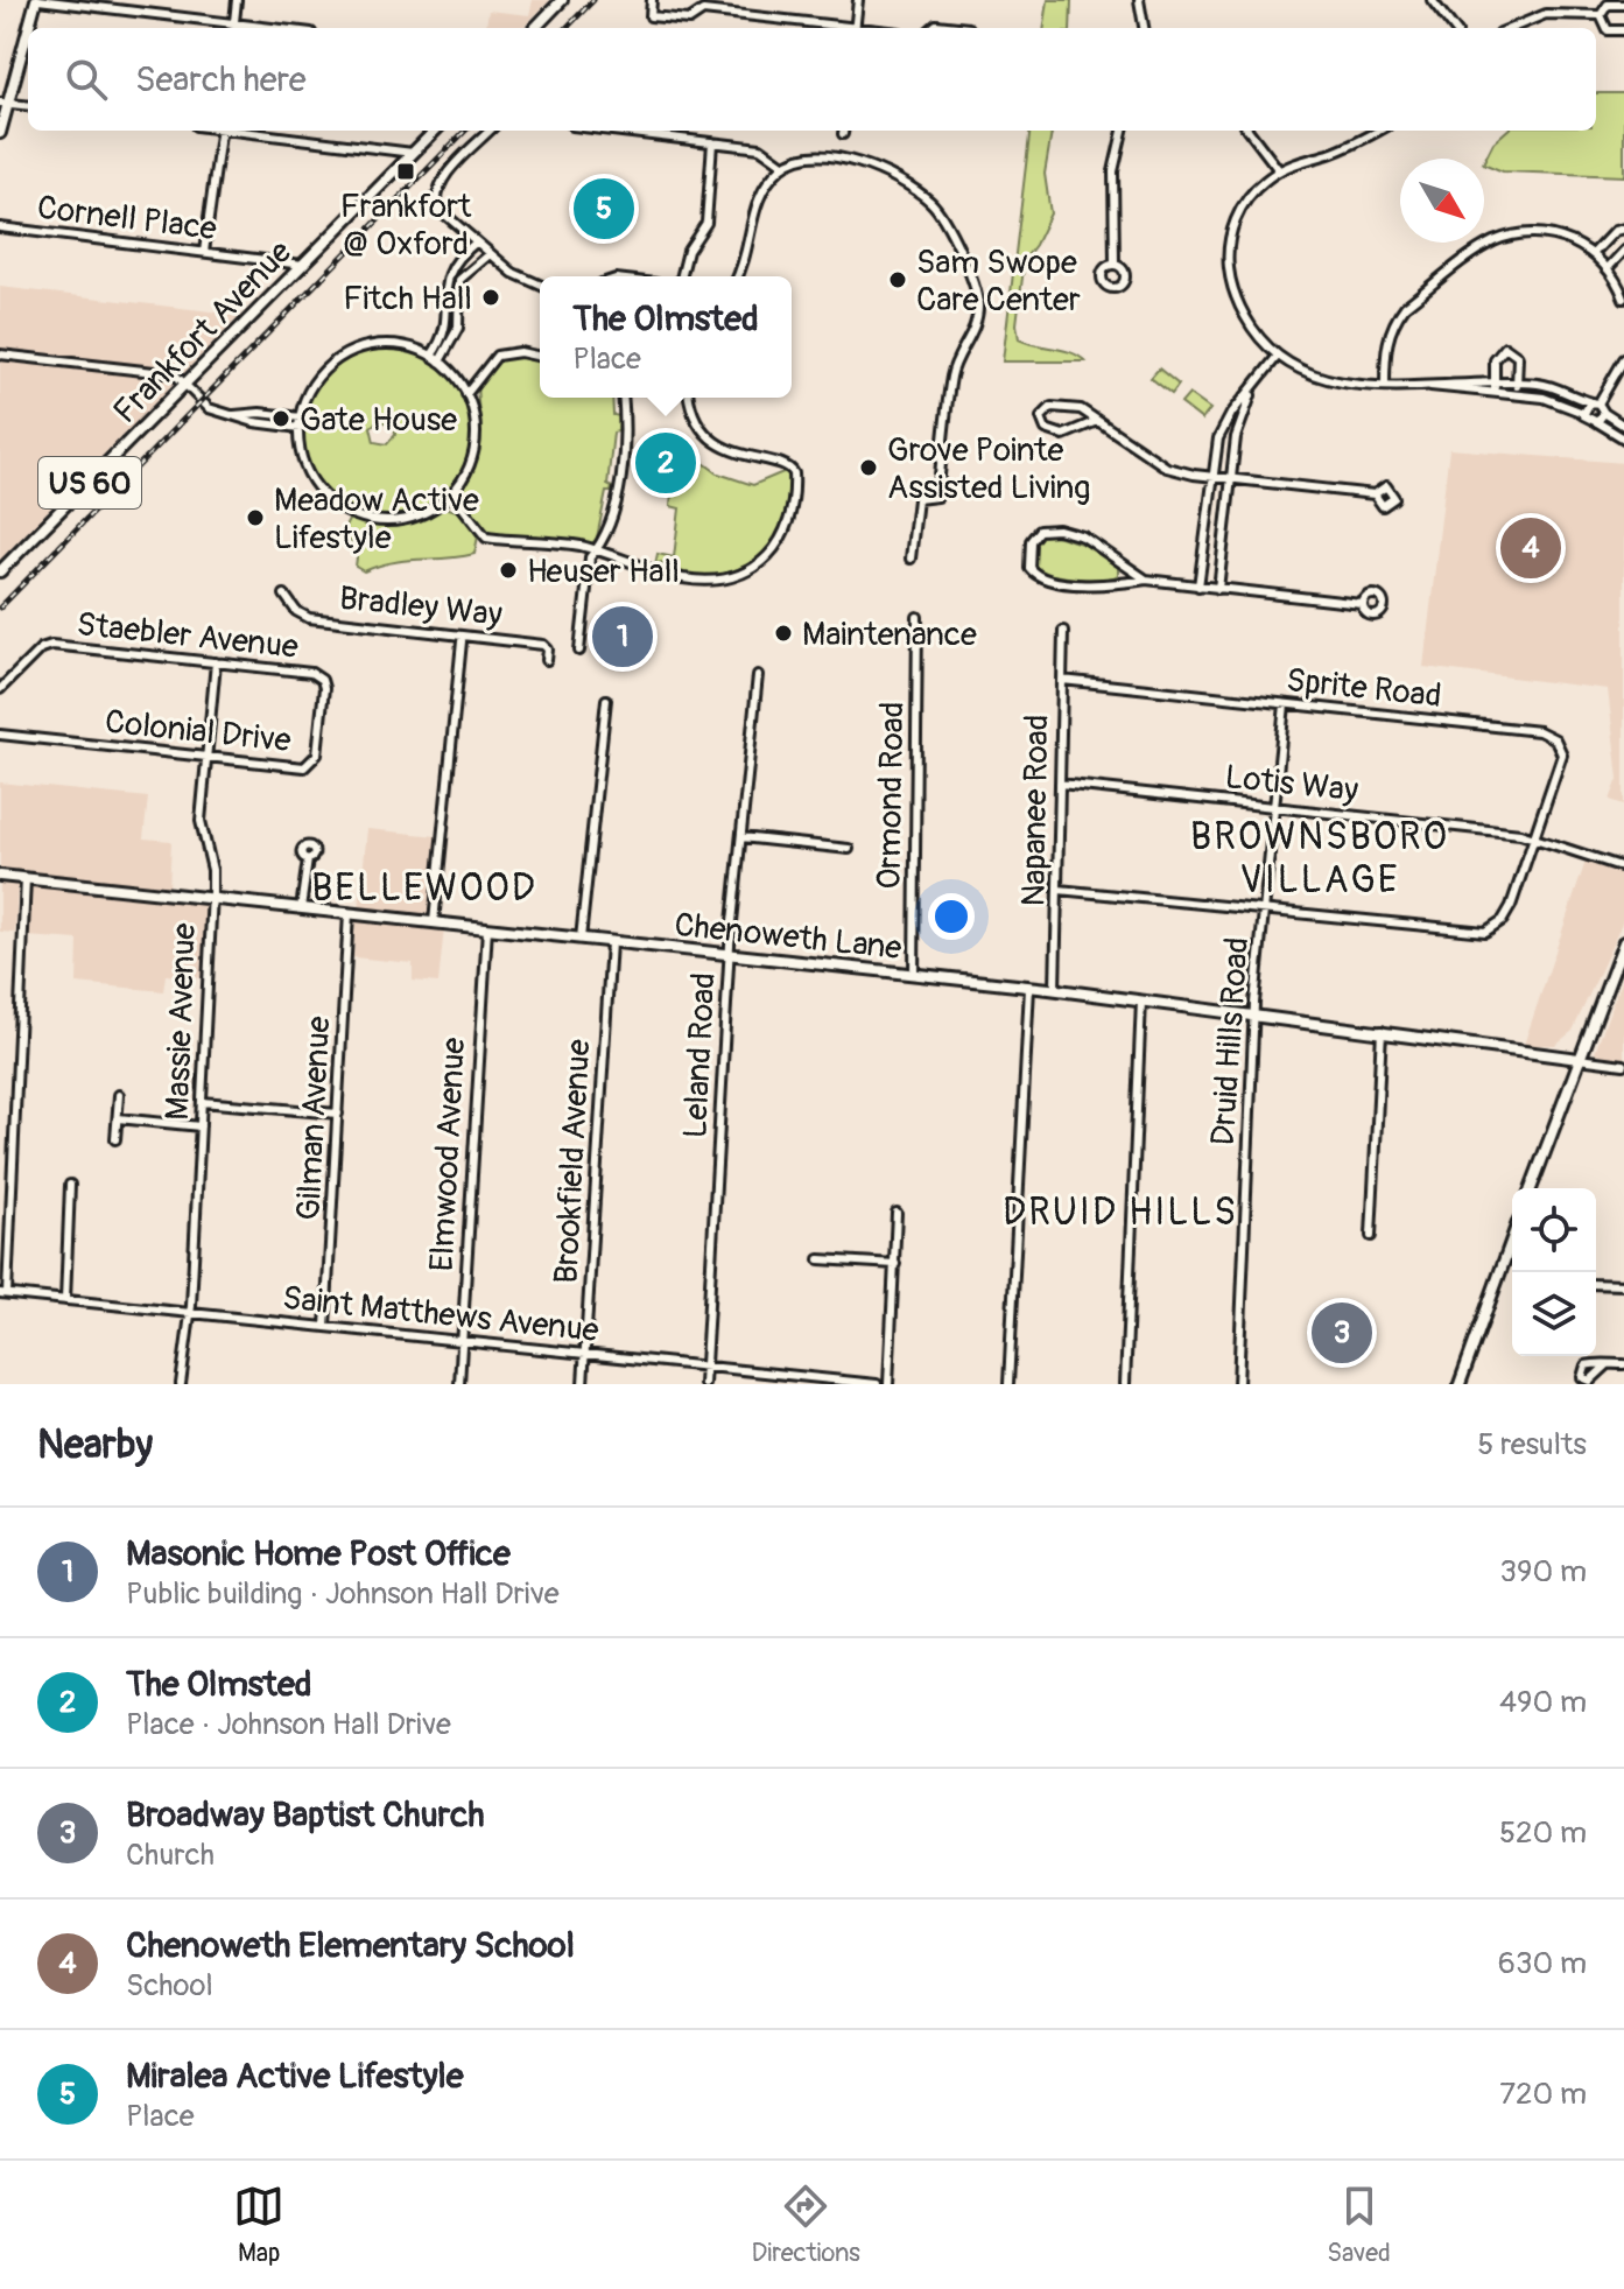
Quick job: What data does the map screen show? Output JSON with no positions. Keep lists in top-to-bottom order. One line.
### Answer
{"streets":{"main road":["Frankfort Avenue","US 60","Chenoweth Lane"],"street":["Cornell Place","Bradley Way","Staebler Avenue","Sprite Road","Colonial Drive","Lotis Way","Ormond Road","Napanee Road","Massie Avenue","Druid Hills Road","Leland Road","Gilman Avenue","Elmwood Avenue","Brookfield Avenue","Saint Matthews Avenue"]},"crossings":[["Cornell Place","Frankfort Avenue"],["Staebler Avenue","Colonial Drive"],["Staebler Avenue","Massie Avenue"],["Sprite Road","Lotis Way"],["Sprite Road","Napanee Road"],["Sprite Road","Druid Hills Road"],["Colonial Drive","Massie Avenue"],["Lotis Way","Napanee Road"],["Lotis Way","Druid Hills Road"],["Ormond Road","Chenoweth Lane"],["Napanee Road","Chenoweth Lane"],["Chenoweth Lane","Massie Avenue"],["Chenoweth Lane","Druid Hills Road"],["Chenoweth Lane","Leland Road"],["Chenoweth Lane","Gilman Avenue"],["Chenoweth Lane","Elmwood Avenue"],["Chenoweth Lane","Brookfield Avenue"],["Massie Avenue","Saint Matthews Avenue"],["Leland Road","Saint Matthews Avenue"],["Gilman Avenue","Saint Matthews Avenue"],["Elmwood Avenue","Saint Matthews Avenue"],["Brookfield Avenue","Saint Matthews Avenue"]],"districts":["BROWNSBORO VILLAGE","BELLEWOOD","DRUID HILLS"],"places":{"transit":["Frankfort @ Oxford"],"other":["Sam Swope Care Center","Fitch Hall","Gate House","Grove Pointe Assisted Living","Meadow Active Lifestyle","Heuser Hall","Maintenance"]},"north":"bottom right","page":{"search":"Search here","pins":["5","2","4","1","3"],"popup":["The Olmsted","Place"],"heading":["Nearby","5 results"],"list":[{"mark":"1","name":"Masonic Home Post Office","note":"Public building · Johnson Hall Drive","value":"390 m"},{"mark":"2","name":"The Olmsted","note":"Place · Johnson Hall Drive","value":"490 m"},{"mark":"3","name":"Broadway Baptist Church","note":"Church","value":"520 m"},{"mark":"4","name":"Chenoweth Elementary School","note":"School","value":"630 m"},{"mark":"5","name":"Miralea Active Lifestyle","note":"Place","value":"720 m"}],"nav":["Map","Directions","Saved"]}}
